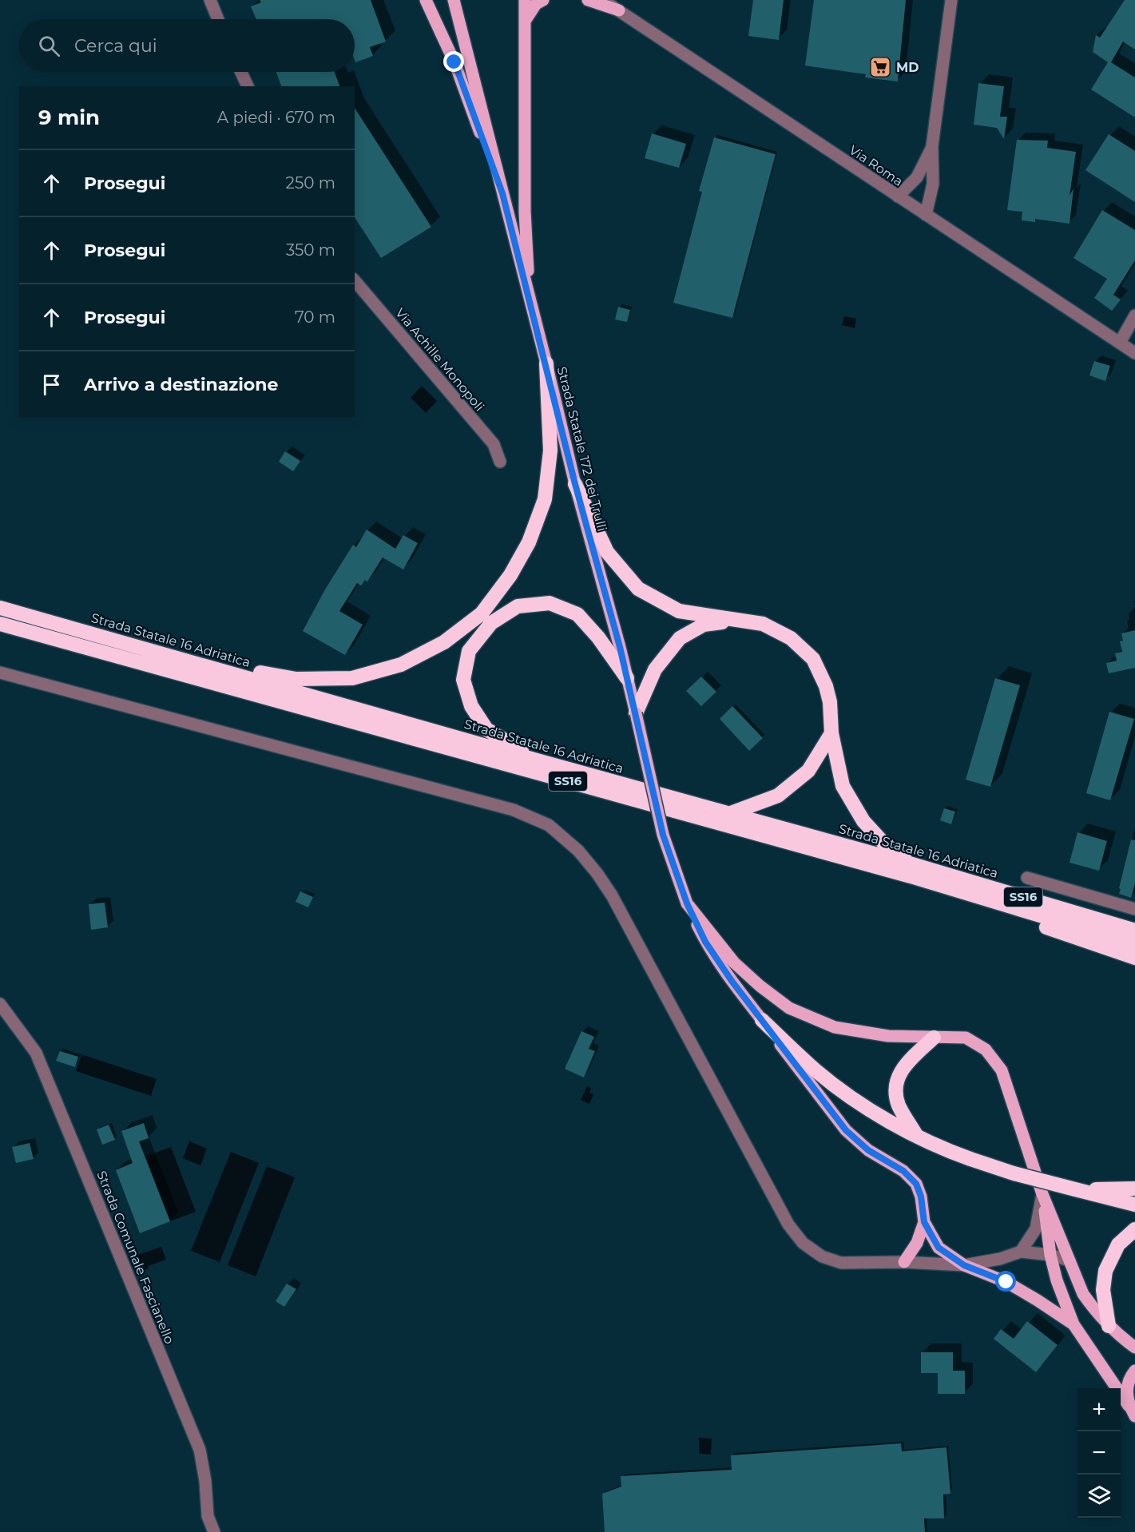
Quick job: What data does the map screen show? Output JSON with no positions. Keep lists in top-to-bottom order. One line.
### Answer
{"streets":{"highway":["Strada Statale 16 Adriatica","SS16"],"main road":["Strada Statale 172 dei Trulli"],"street":["Via Roma","Via Achille Monopoli","Strada Comunale Fascianello"]},"places":{"supermarket":["MD"]},"page":{"search":"Cerca qui","heading":["9 min","A piedi · 670 m"],"list":[["Prosegui","250 m"],["Prosegui","350 m"],["Prosegui","70 m"],"Arrivo a destinazione"],"map_buttons":["+","−"]}}
